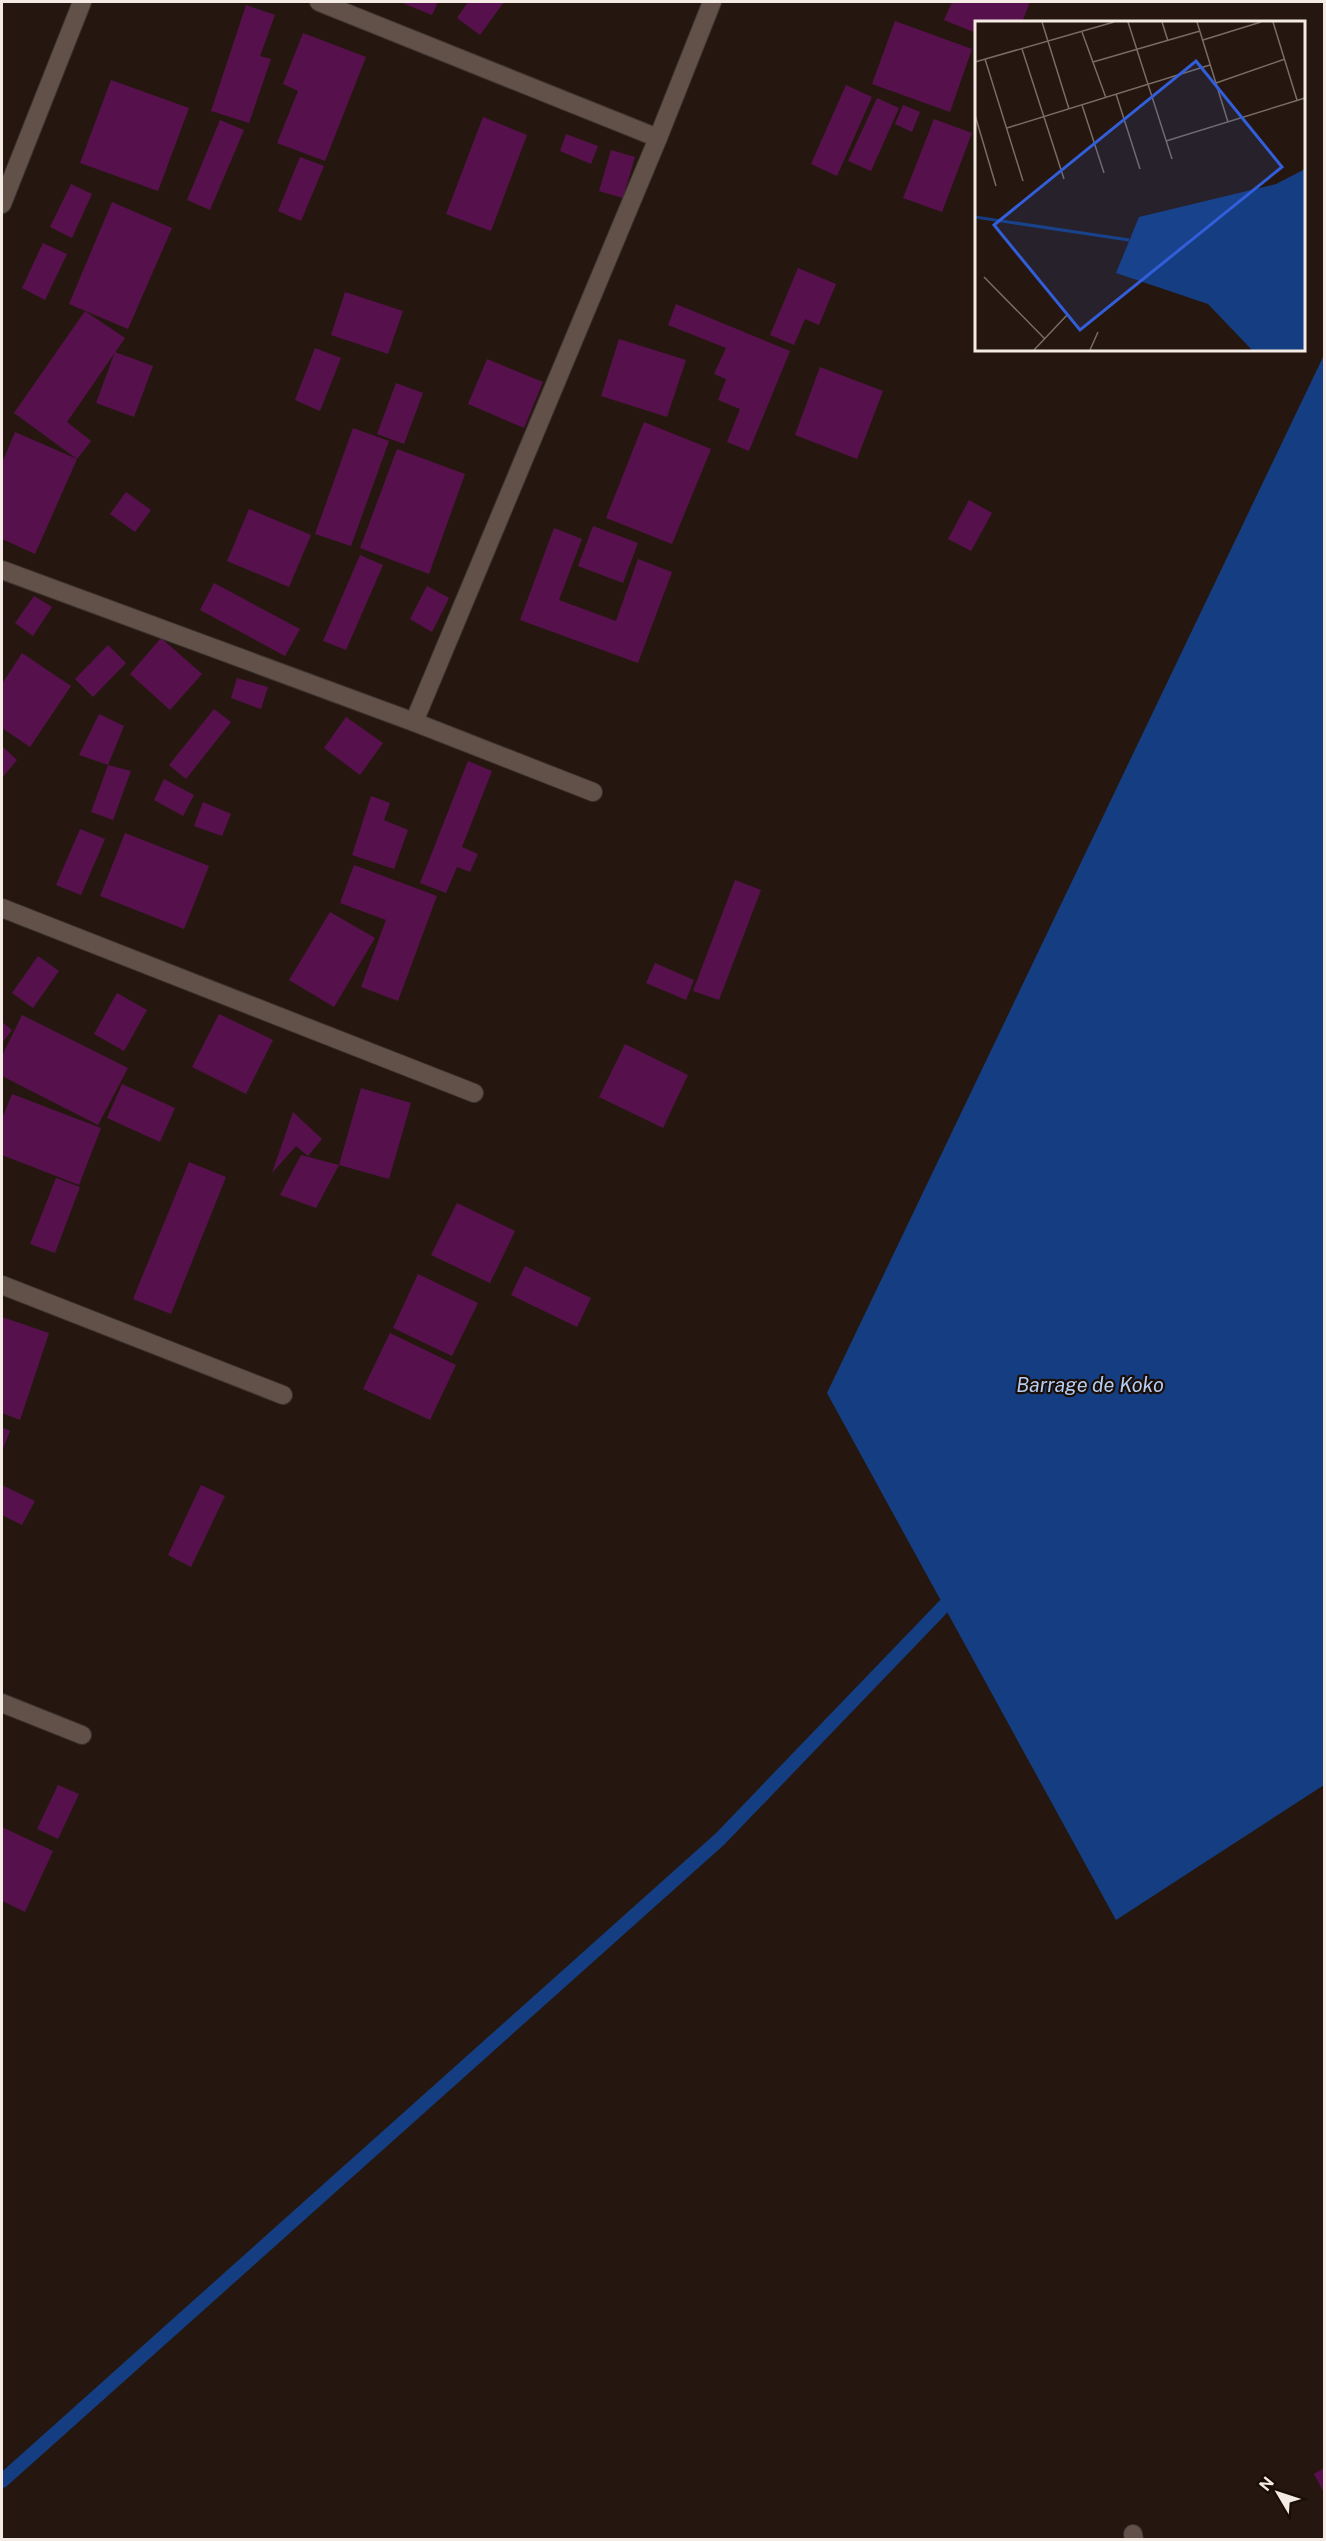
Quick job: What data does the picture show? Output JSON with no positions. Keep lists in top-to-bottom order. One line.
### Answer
{"water":["Barrage de Koko"],"north":"top left"}
